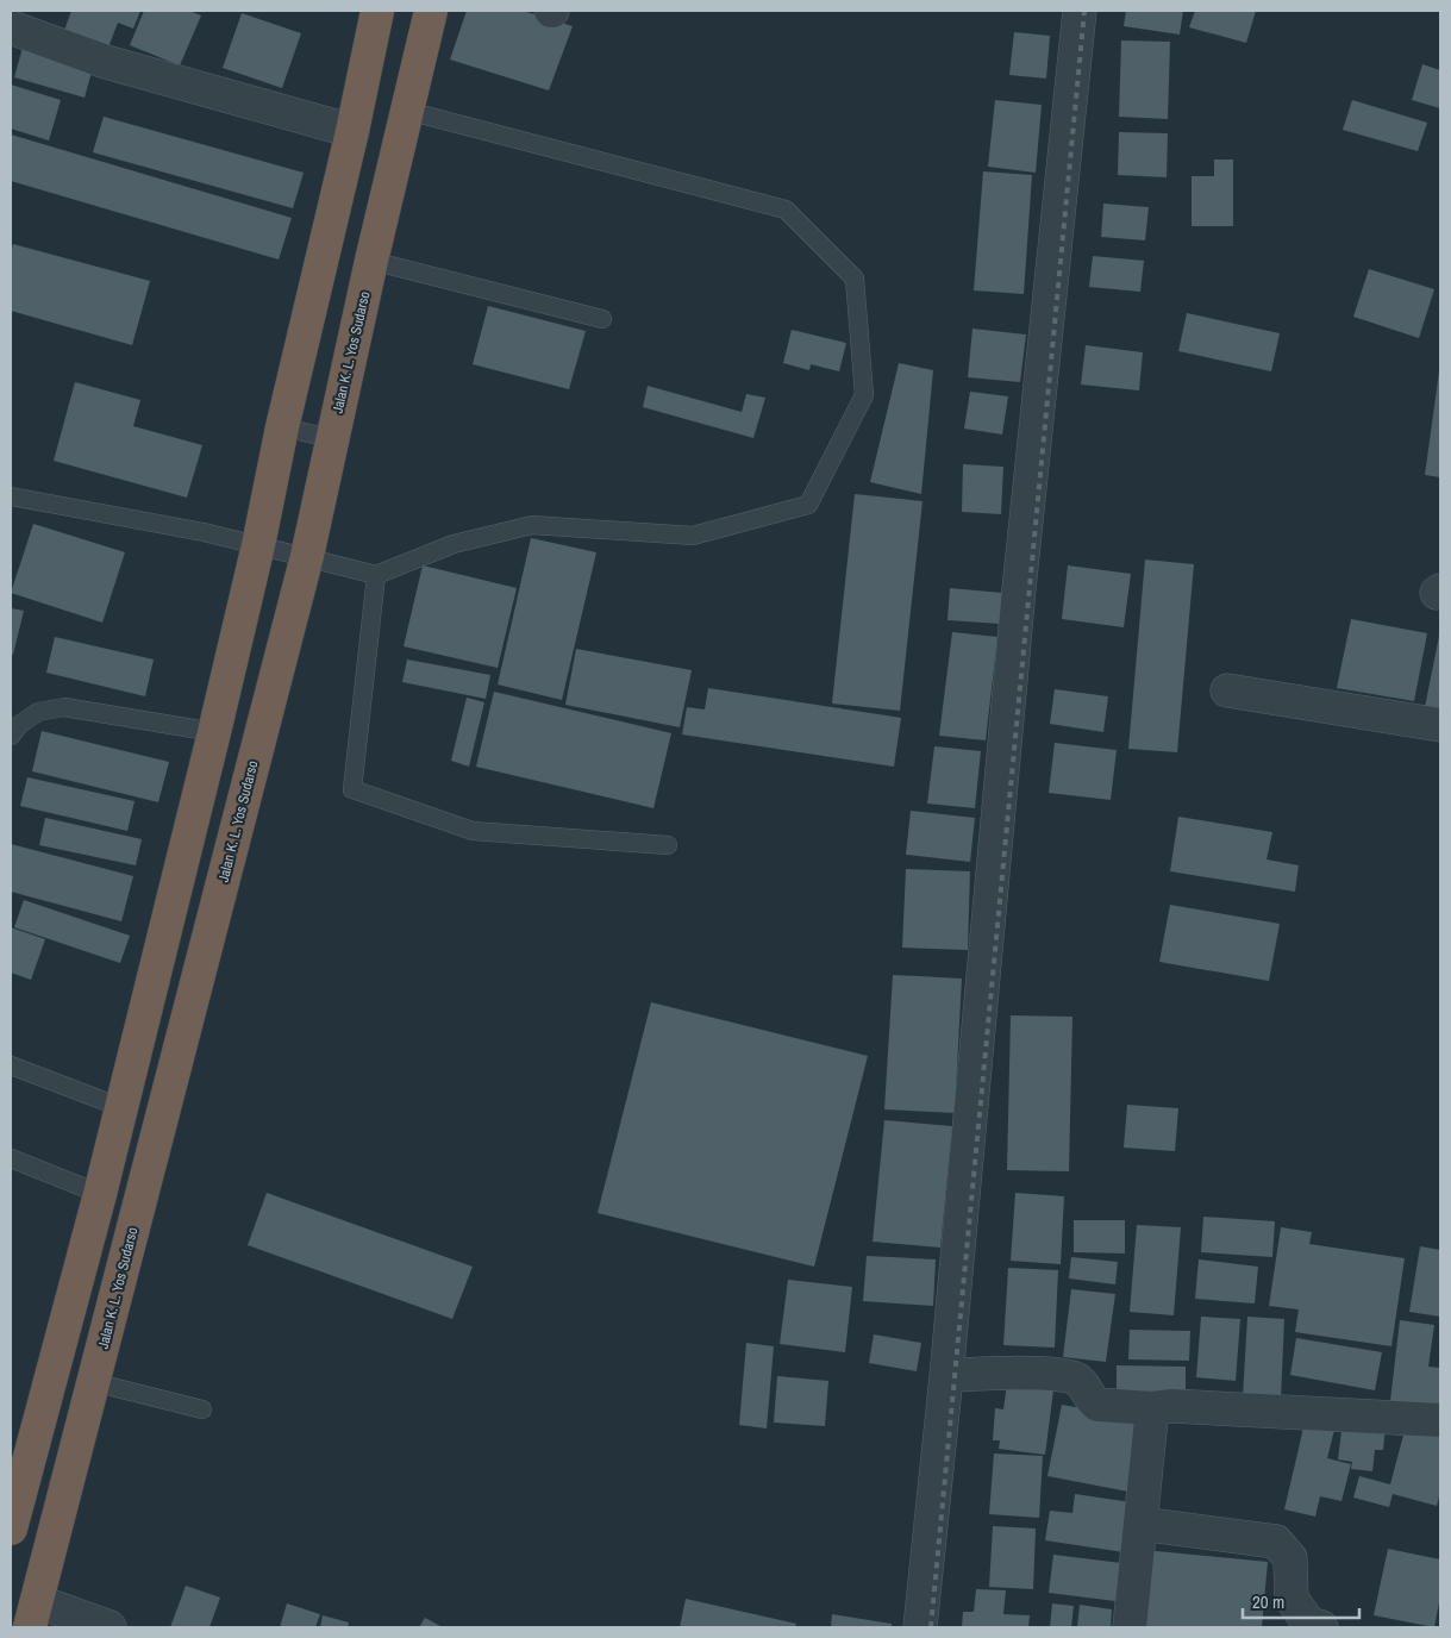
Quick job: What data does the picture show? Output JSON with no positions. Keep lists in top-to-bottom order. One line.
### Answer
{"streets":{"highway":["Jalan K. L. Yos Sudarso"]},"scale_bar":"20 m"}
